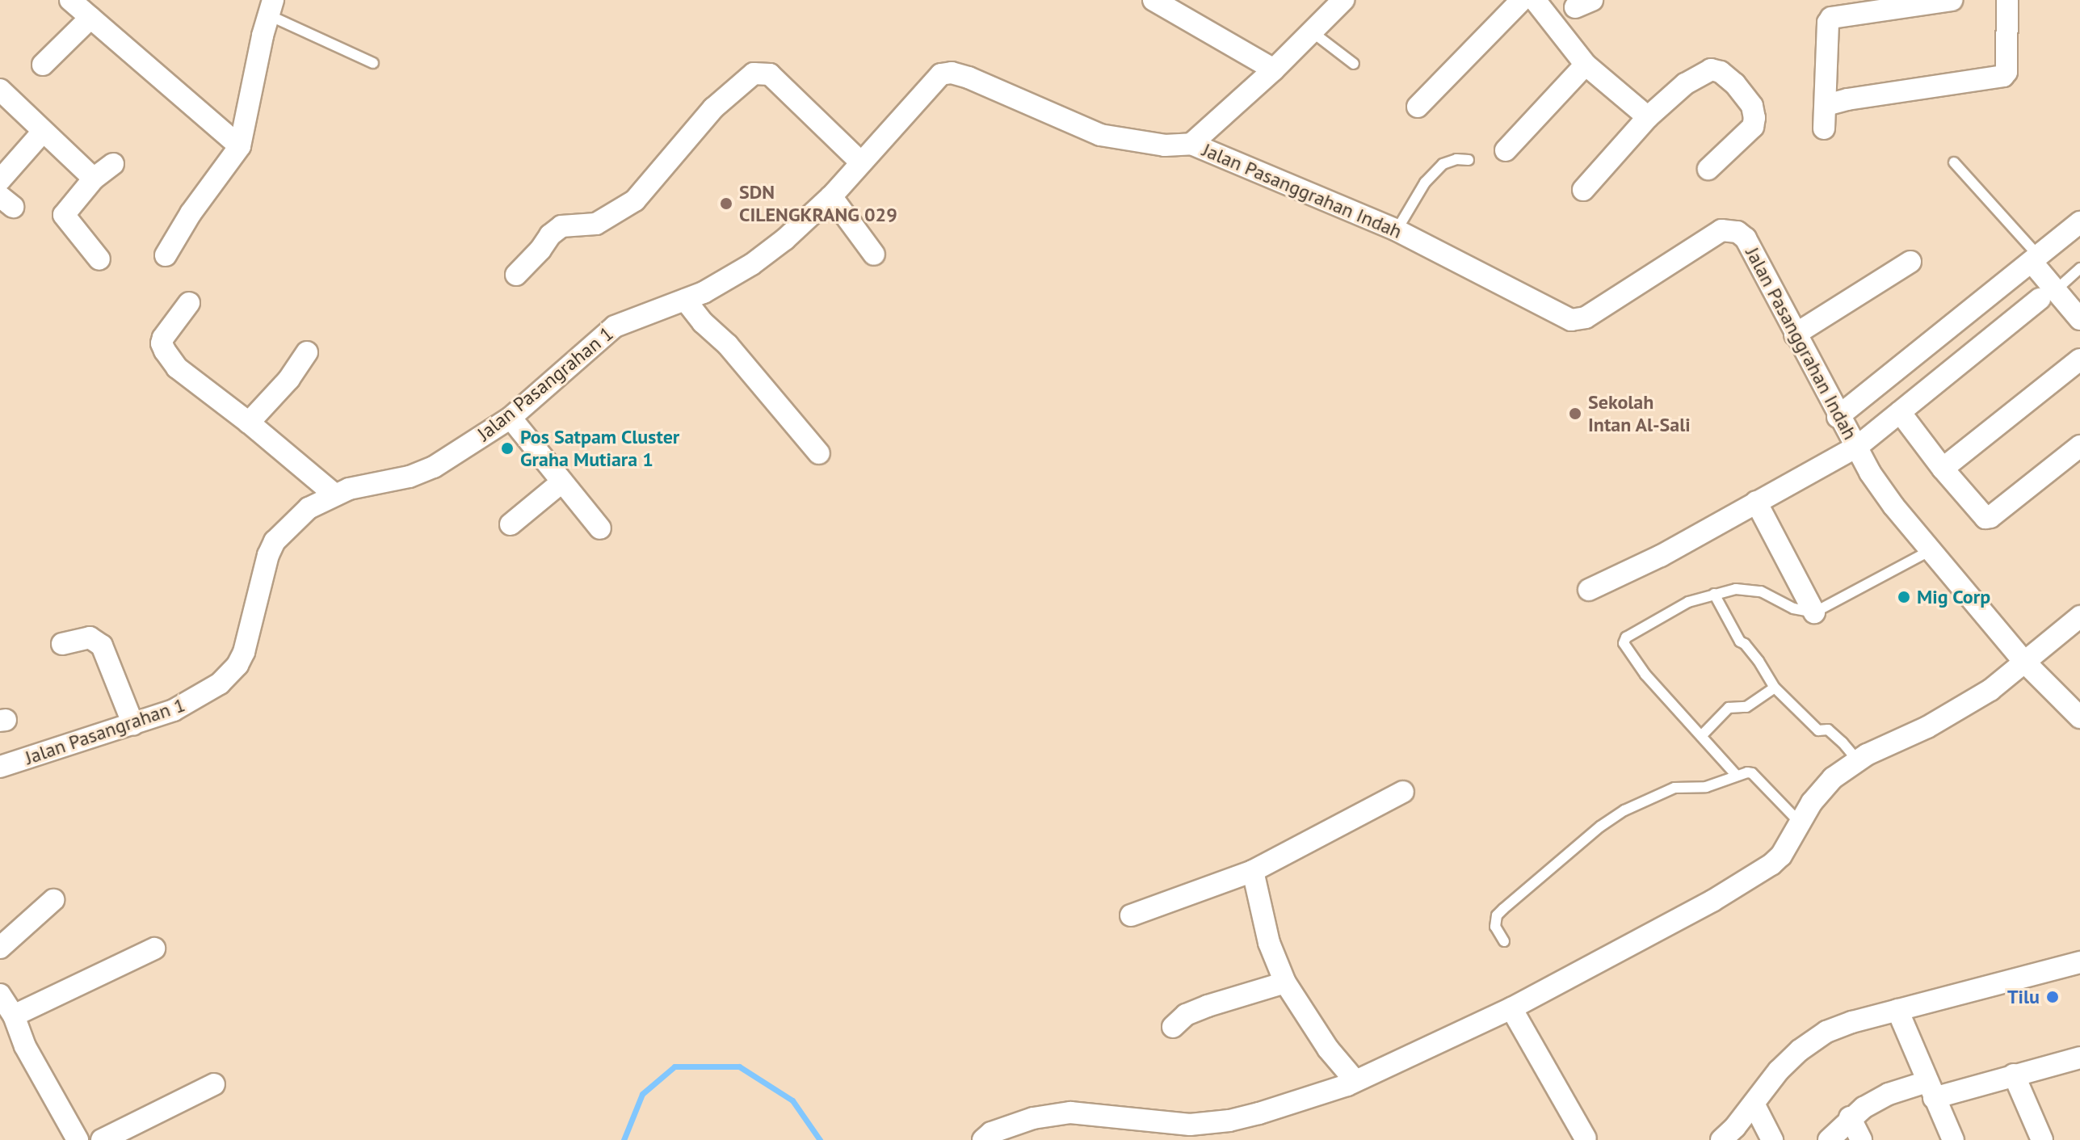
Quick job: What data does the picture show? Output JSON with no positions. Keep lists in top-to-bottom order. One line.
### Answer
{"streets":{"street":["Jalan Pasanggrahan Indah","Jalan Pasangrahan 1"]},"crossings":[["Jalan Pasanggrahan Indah","Jalan Pasangrahan 1"]],"places":["SDN CILENGKRANG 029","Sekolah Intan Al-Sali","Pos Satpam Cluster Graha Mutiara 1","Mig Corp","Tilu"]}
